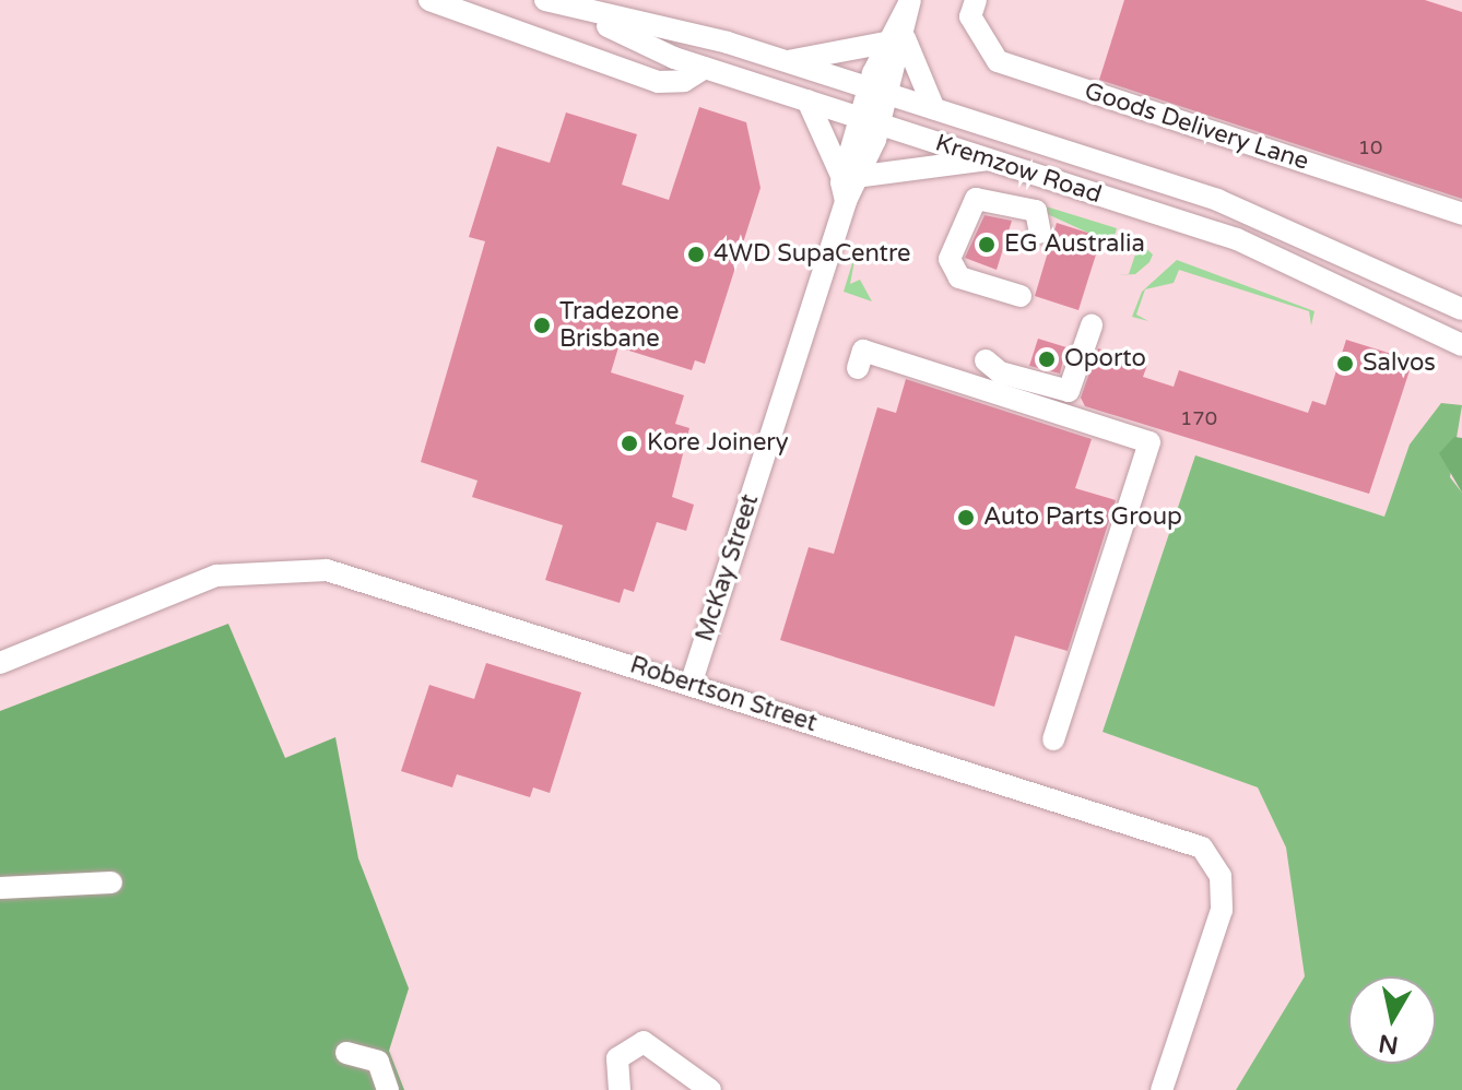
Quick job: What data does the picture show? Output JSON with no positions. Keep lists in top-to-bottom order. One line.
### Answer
{"streets":{"street":["Goods Delivery Lane","Kremzow Road","McKay Street","Robertson Street"]},"crossings":[["Kremzow Road","McKay Street"],["McKay Street","Robertson Street"]],"places":["EG Australia","4WD SupaCentre","Tradezone Brisbane","Oporto","Salvos","Kore Joinery","Auto Parts Group"],"house_numbers":["10","170"],"north":"bottom"}
